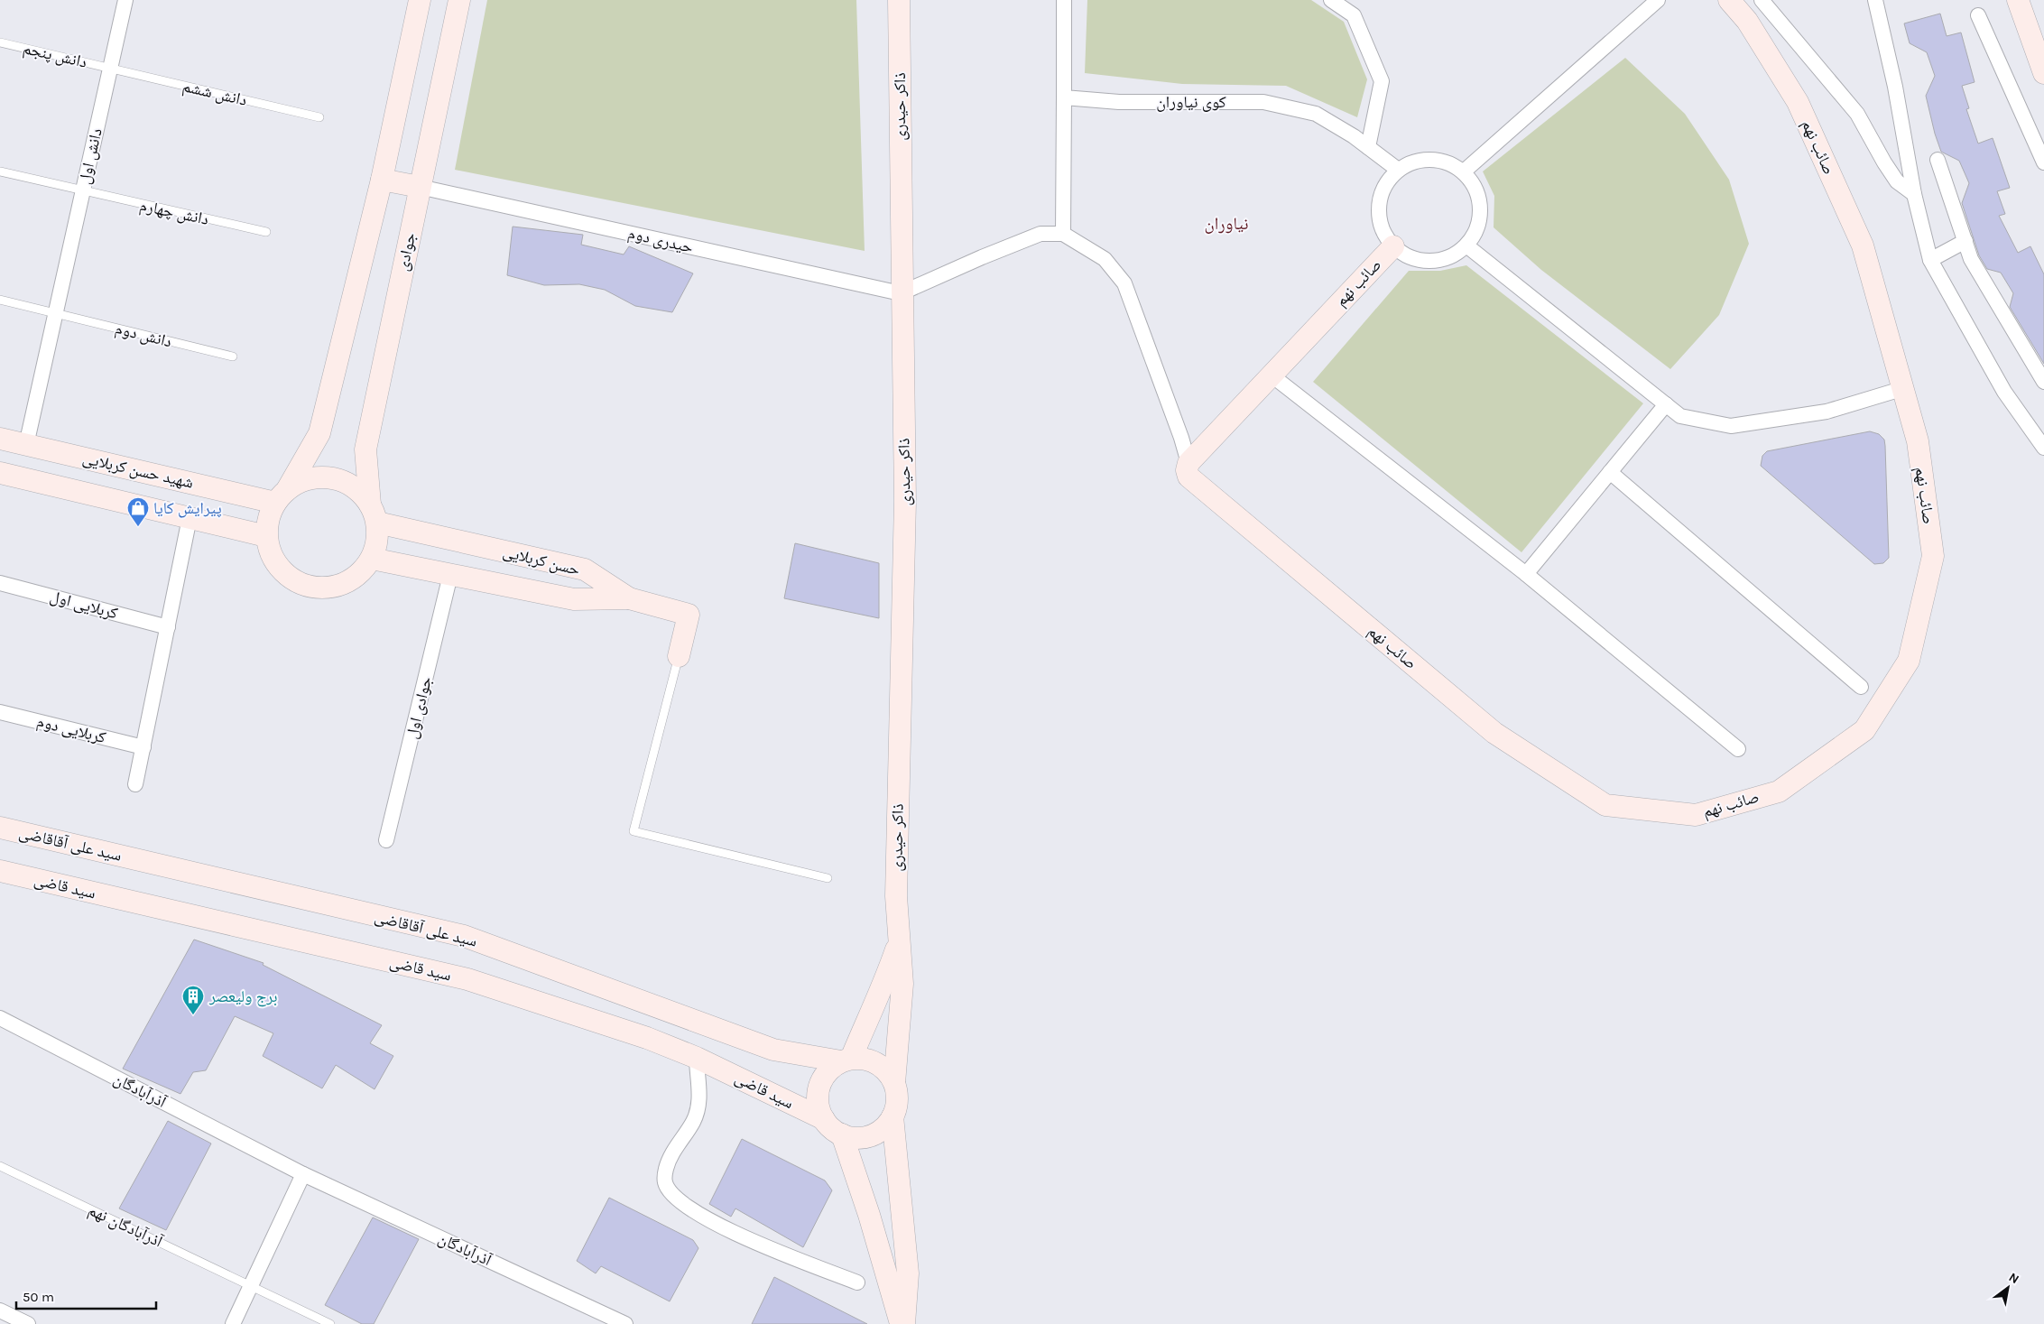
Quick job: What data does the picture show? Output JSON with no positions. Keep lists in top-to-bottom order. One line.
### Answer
{"streets":{"street":["کوی نیاوران","ذاکر حیدری","صائب نهم","دانش اول","حیدری دوم","جوادی","شهید حسن کربلایی","حسن کربلایی","کربلایی اول","جوادی اول","کربلایی دوم","سید علی آقاقاضی","سید قاضی","آذرآبادگان"],"lane":["دانش پنجم","دانش ششم","دانش چهارم","دانش دوم","آذرآبادگان نهم"]},"crossings":[["دانش پنجم","دانش ششم"],["دانش پنجم","دانش اول"],["دانش ششم","دانش اول"],["کوی نیاوران","صائب نهم"],["ذاکر حیدری","حیدری دوم"],["ذاکر حیدری","سید علی آقاقاضی"],["ذاکر حیدری","سید قاضی"],["دانش اول","دانش چهارم"],["دانش اول","دانش دوم"],["دانش اول","شهید حسن کربلایی"],["حیدری دوم","جوادی"],["جوادی","شهید حسن کربلایی"],["جوادی","حسن کربلایی"],["شهید حسن کربلایی","حسن کربلایی"],["حسن کربلایی","جوادی اول"],["سید علی آقاقاضی","سید قاضی"]],"districts":["نیاوران"],"places":{"shop":["پیرایش کایا"],"building":["برج ولیعصر"]},"scale_bar":"50 m","north":"top right"}
